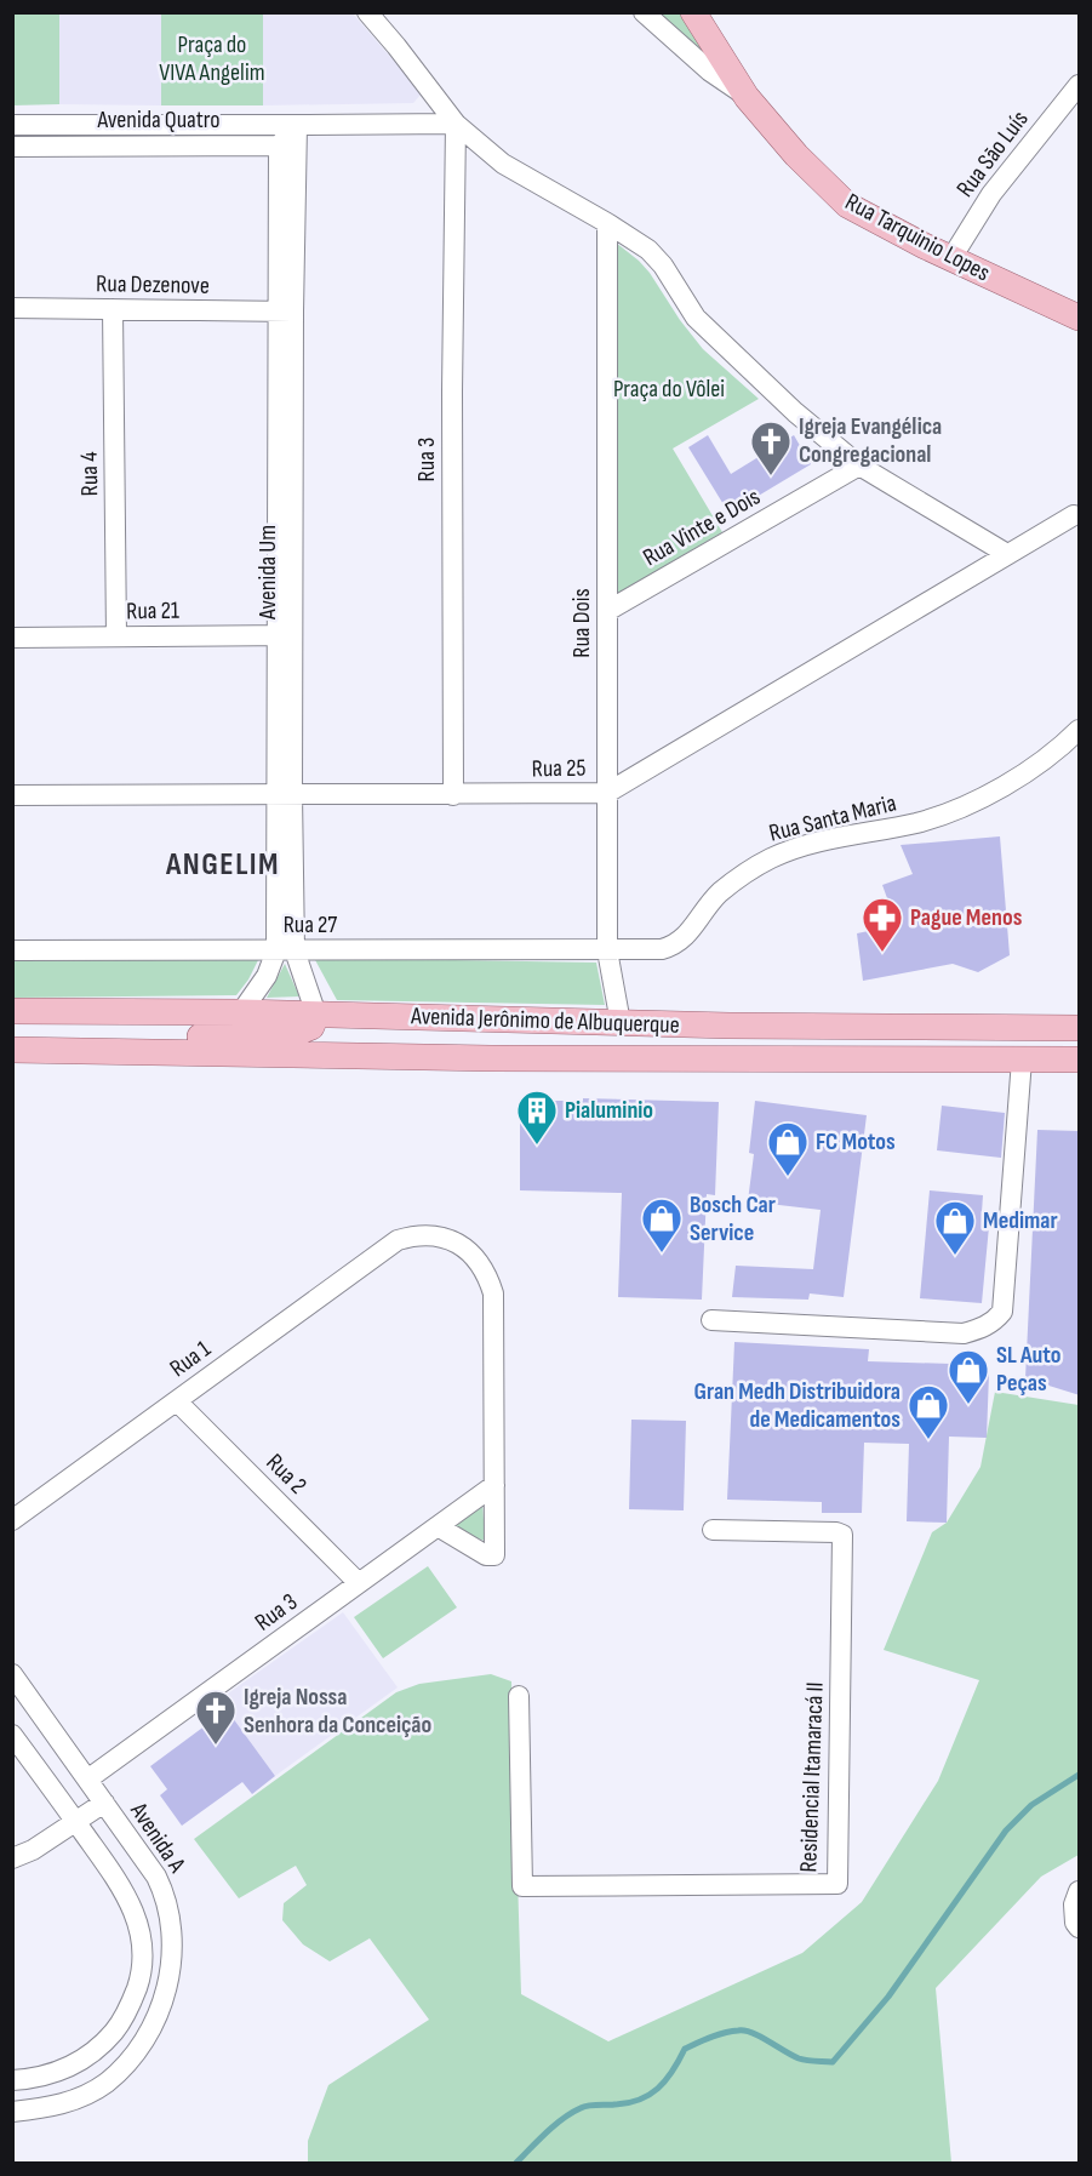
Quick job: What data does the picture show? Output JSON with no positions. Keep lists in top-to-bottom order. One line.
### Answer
{"streets":{"main road":["Rua Tarquinio Lopes","Avenida Jerônimo de Albuquerque"],"street":["Avenida Quatro","Rua São Luís","Rua Dezenove","Rua 3","Rua 4","Rua Vinte e Dois","Avenida Um","Rua 21","Rua Dois","Rua 25","Rua Santa Maria","Rua 27","Rua 1","Rua 2","Residencial Itamaracá II","Avenida A"]},"crossings":[["Avenida Quatro","Rua 3"],["Avenida Quatro","Avenida Um"],["Rua São Luís","Rua Tarquinio Lopes"],["Rua Dezenove","Rua 4"],["Rua Dezenove","Avenida Um"],["Rua 3","Rua 25"],["Rua 3","Rua 1"],["Rua 3","Rua 2"],["Rua 3","Avenida A"],["Rua 4","Rua 21"],["Rua Vinte e Dois","Rua Dois"],["Avenida Um","Rua 21"],["Avenida Um","Rua 25"],["Avenida Um","Rua 27"],["Avenida Um","Avenida Jerônimo de Albuquerque"],["Rua Dois","Rua 25"],["Rua Dois","Rua Santa Maria"],["Rua Dois","Rua 27"],["Rua Dois","Avenida Jerônimo de Albuquerque"],["Rua Santa Maria","Rua 27"],["Rua 1","Rua 2"]],"districts":["ANGELIM"],"parks":["Praça do VIVA Angelim","Praça do Vôlei"],"places":{"church":["Igreja Evangélica Congregacional","Igreja Nossa Senhora da Conceição"],"pharmacy":["Pague Menos"],"building":["Pialuminio"],"shop":["FC Motos","Bosch Car Service","Medimar","SL Auto Peças","Gran Medh Distribuidora de Medicamentos"]}}
